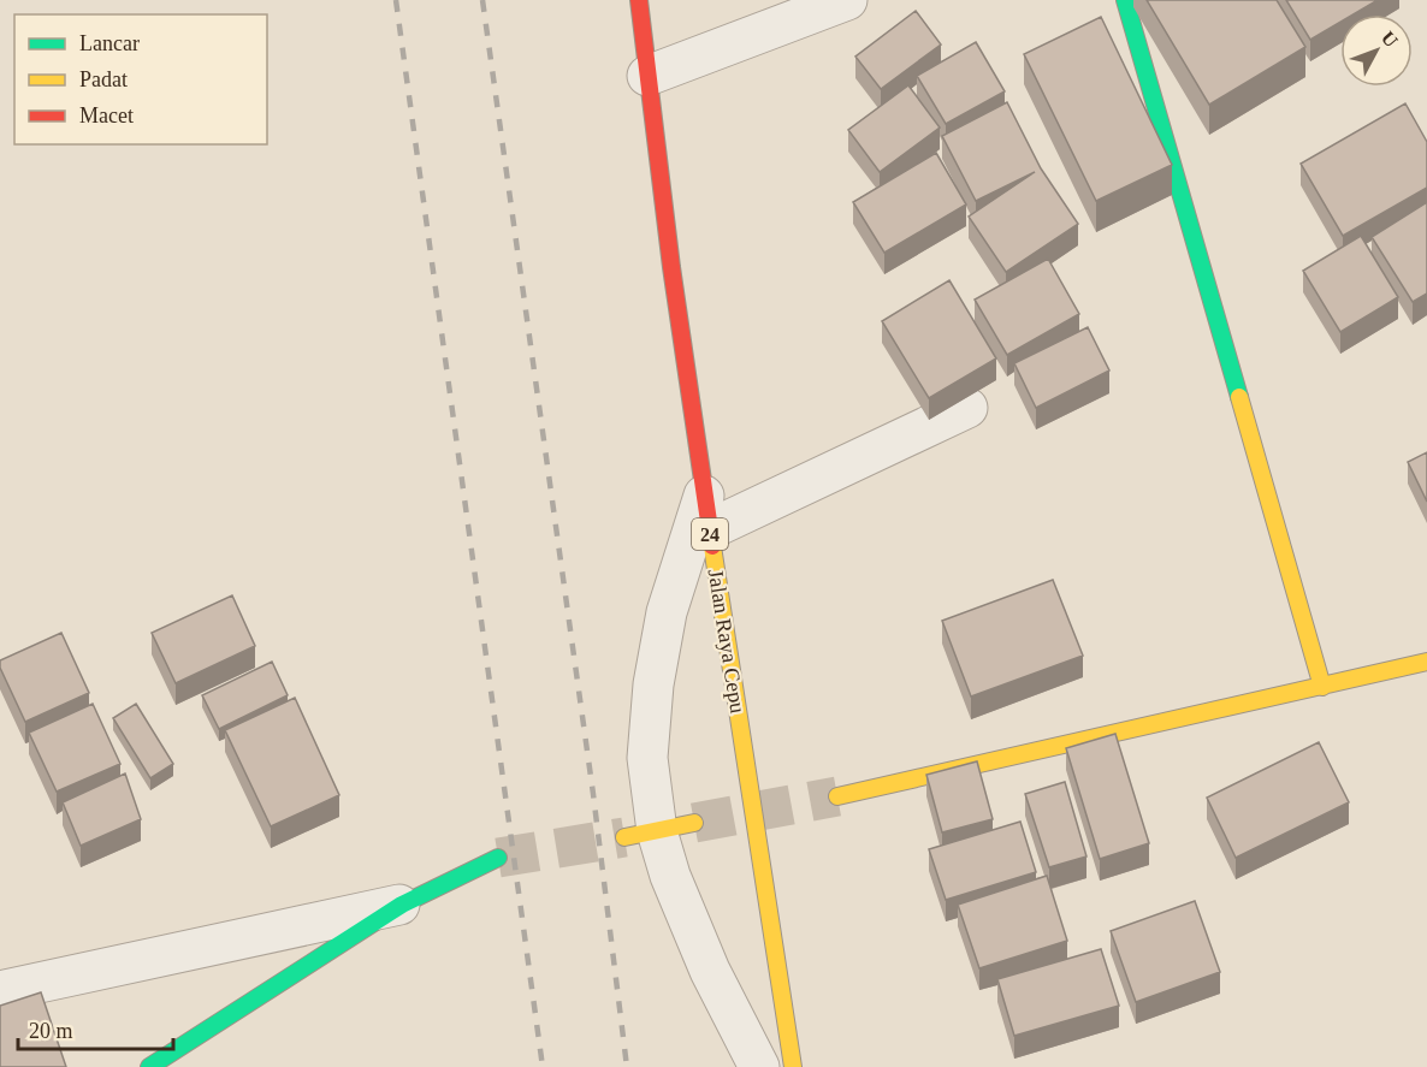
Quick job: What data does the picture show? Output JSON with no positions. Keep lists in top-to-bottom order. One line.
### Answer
{"streets":{"main road":["24","Jalan Raya Cepu"]},"legend":["Lancar","Padat","Macet"],"scale_bar":"20 m","north":"top right"}
